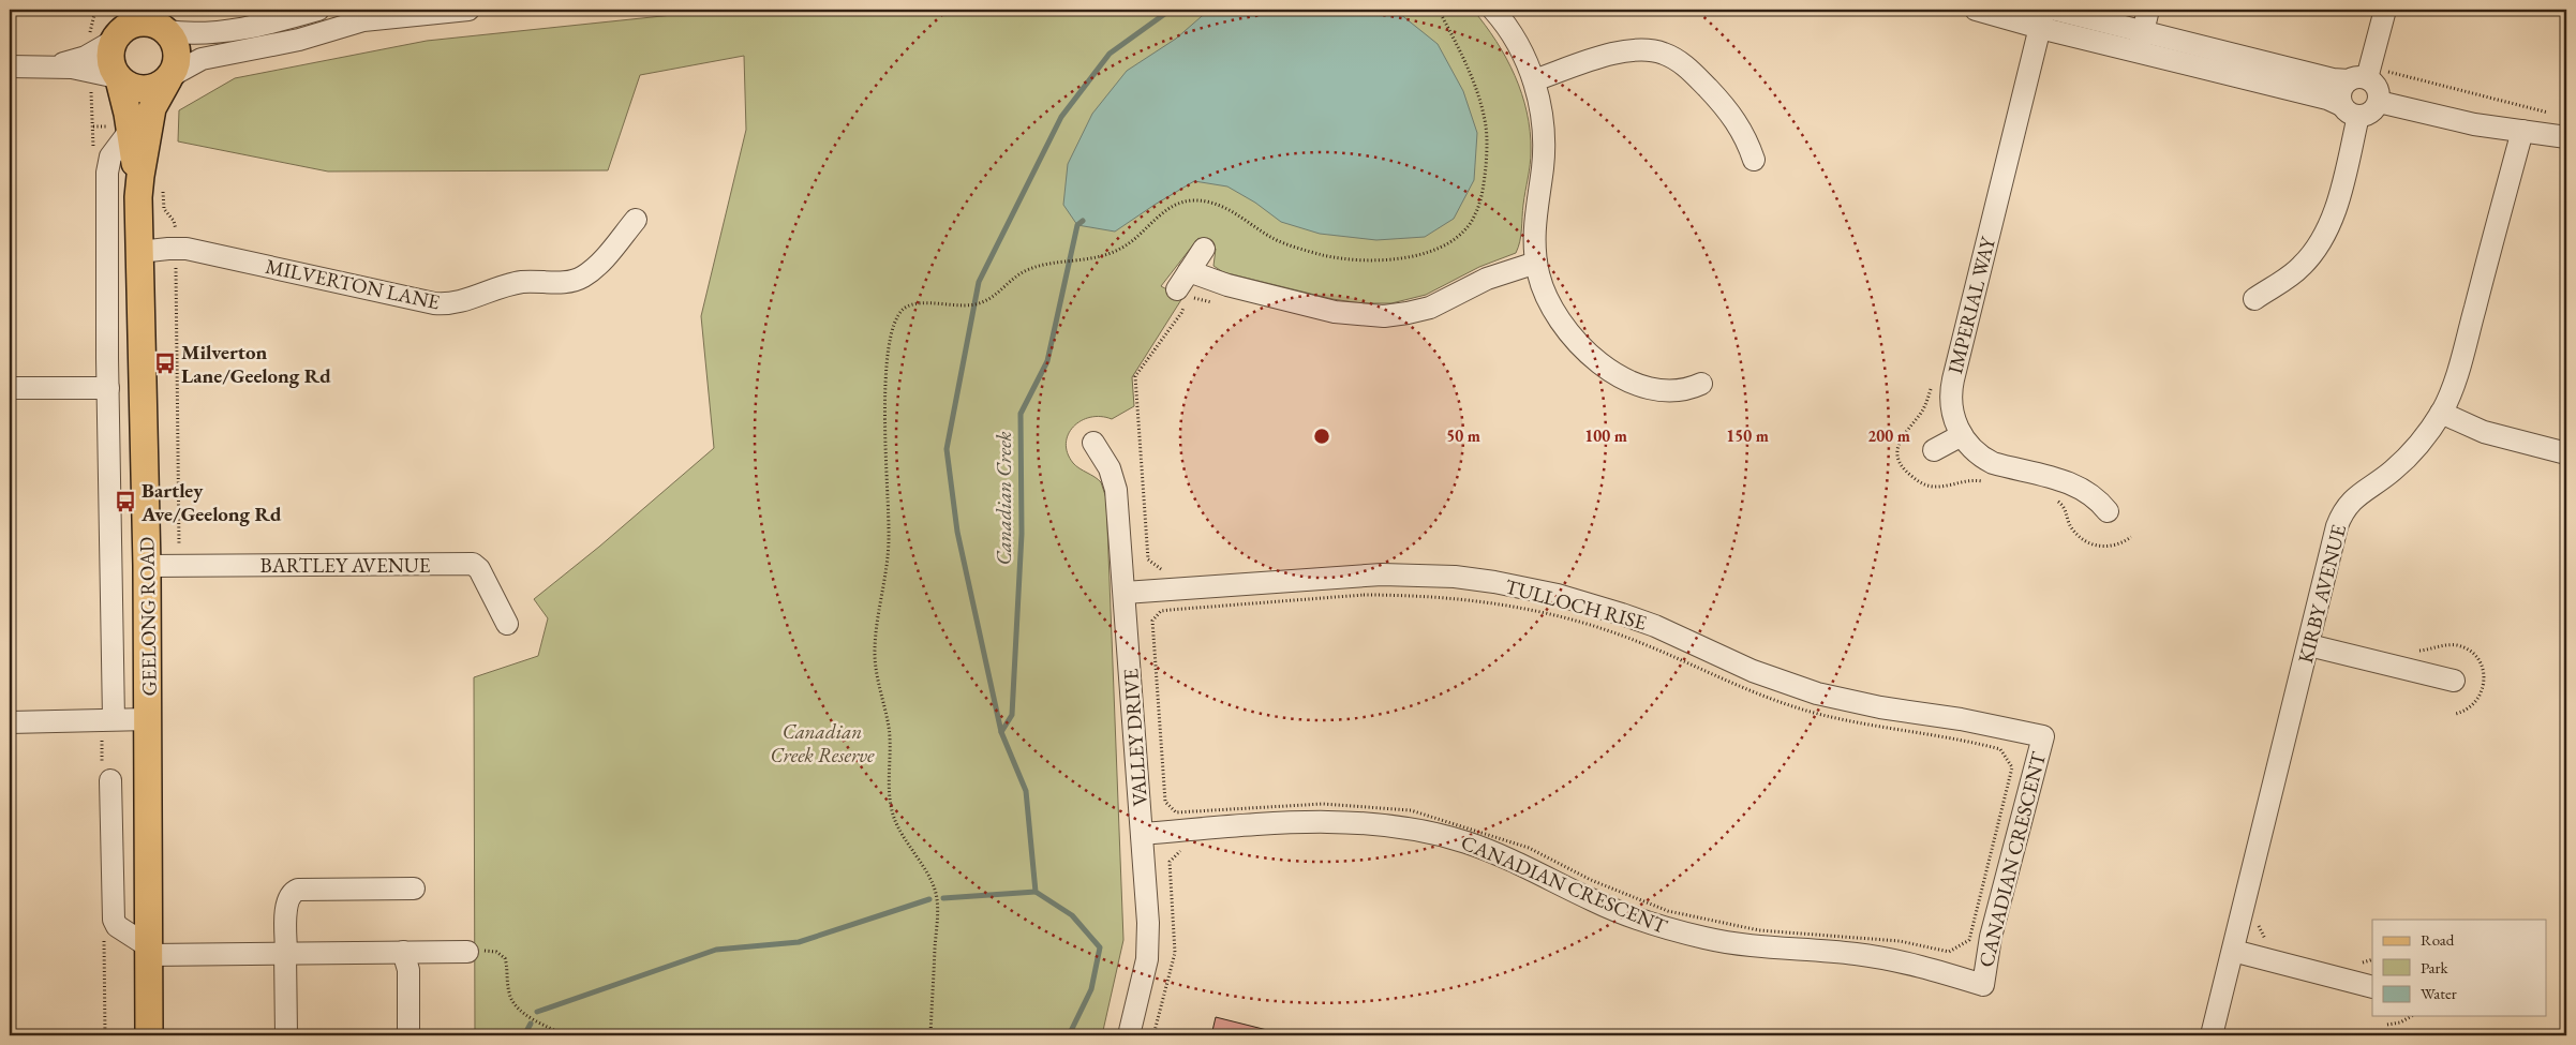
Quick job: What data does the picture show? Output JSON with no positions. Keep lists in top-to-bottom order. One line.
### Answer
{"streets":{"main road":["GEELONG ROAD"],"street":["MILVERTON LANE","IMPERIAL WAY","BARTLEY AVENUE","KIRBY AVENUE","TULLOCH RISE","VALLEY DRIVE","CANADIAN CRESCENT"]},"crossings":[["MILVERTON LANE","GEELONG ROAD"],["BARTLEY AVENUE","GEELONG ROAD"],["TULLOCH RISE","VALLEY DRIVE"],["TULLOCH RISE","CANADIAN CRESCENT"],["VALLEY DRIVE","CANADIAN CRESCENT"]],"water":["Canadian Creek"],"parks":["Canadian Creek Reserve"],"places":{"bus stop":["Milverton Lane/Geelong Rd","Bartley Ave/Geelong Rd"]},"legend":["Road","Park","Water"],"rings":["50 m","100 m","150 m","200 m"]}
